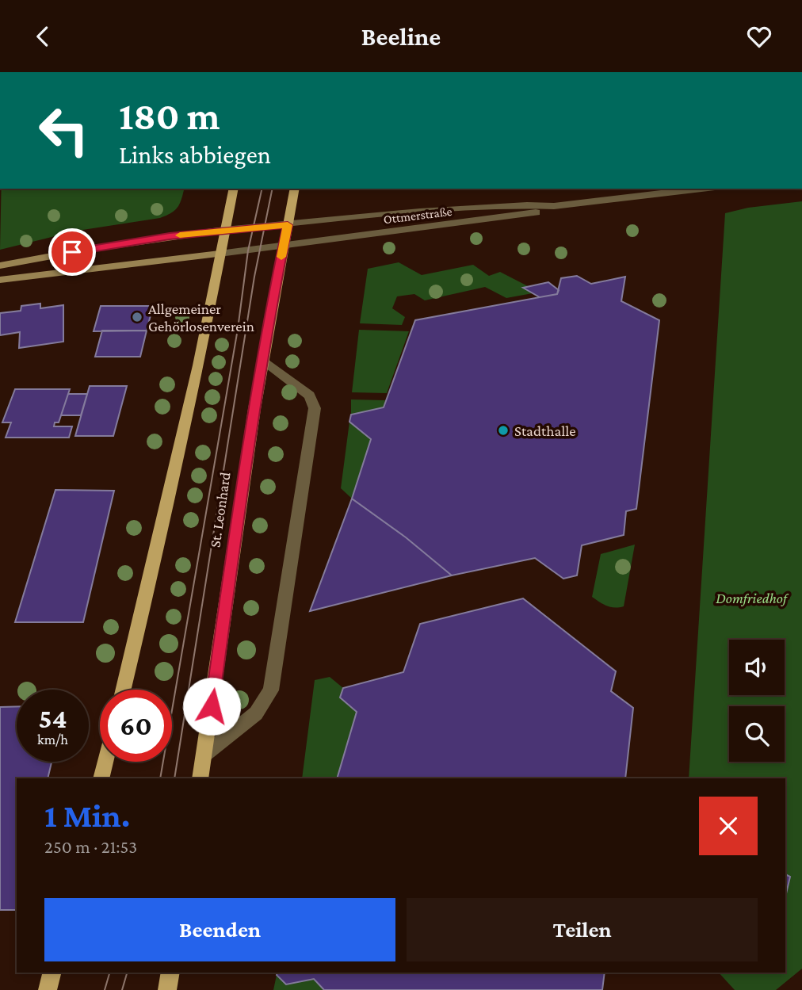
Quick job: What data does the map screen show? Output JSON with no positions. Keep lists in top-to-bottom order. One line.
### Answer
{"streets":{"main road":["St. Leonhard"],"street":["Ottmerstraße"]},"crossings":[["Ottmerstraße","St. Leonhard"]],"parks":["Domfriedhof"],"places":["Allgemeiner Gehörlosenverein","Stadthalle"],"page":{"header":"Beeline","turn":["180 m","Links abbiegen"],"speed":"54 km/h","limit":"60","heading":["1 Min.","250 m · 21:53"],"buttons":["Beenden","Teilen"]}}
